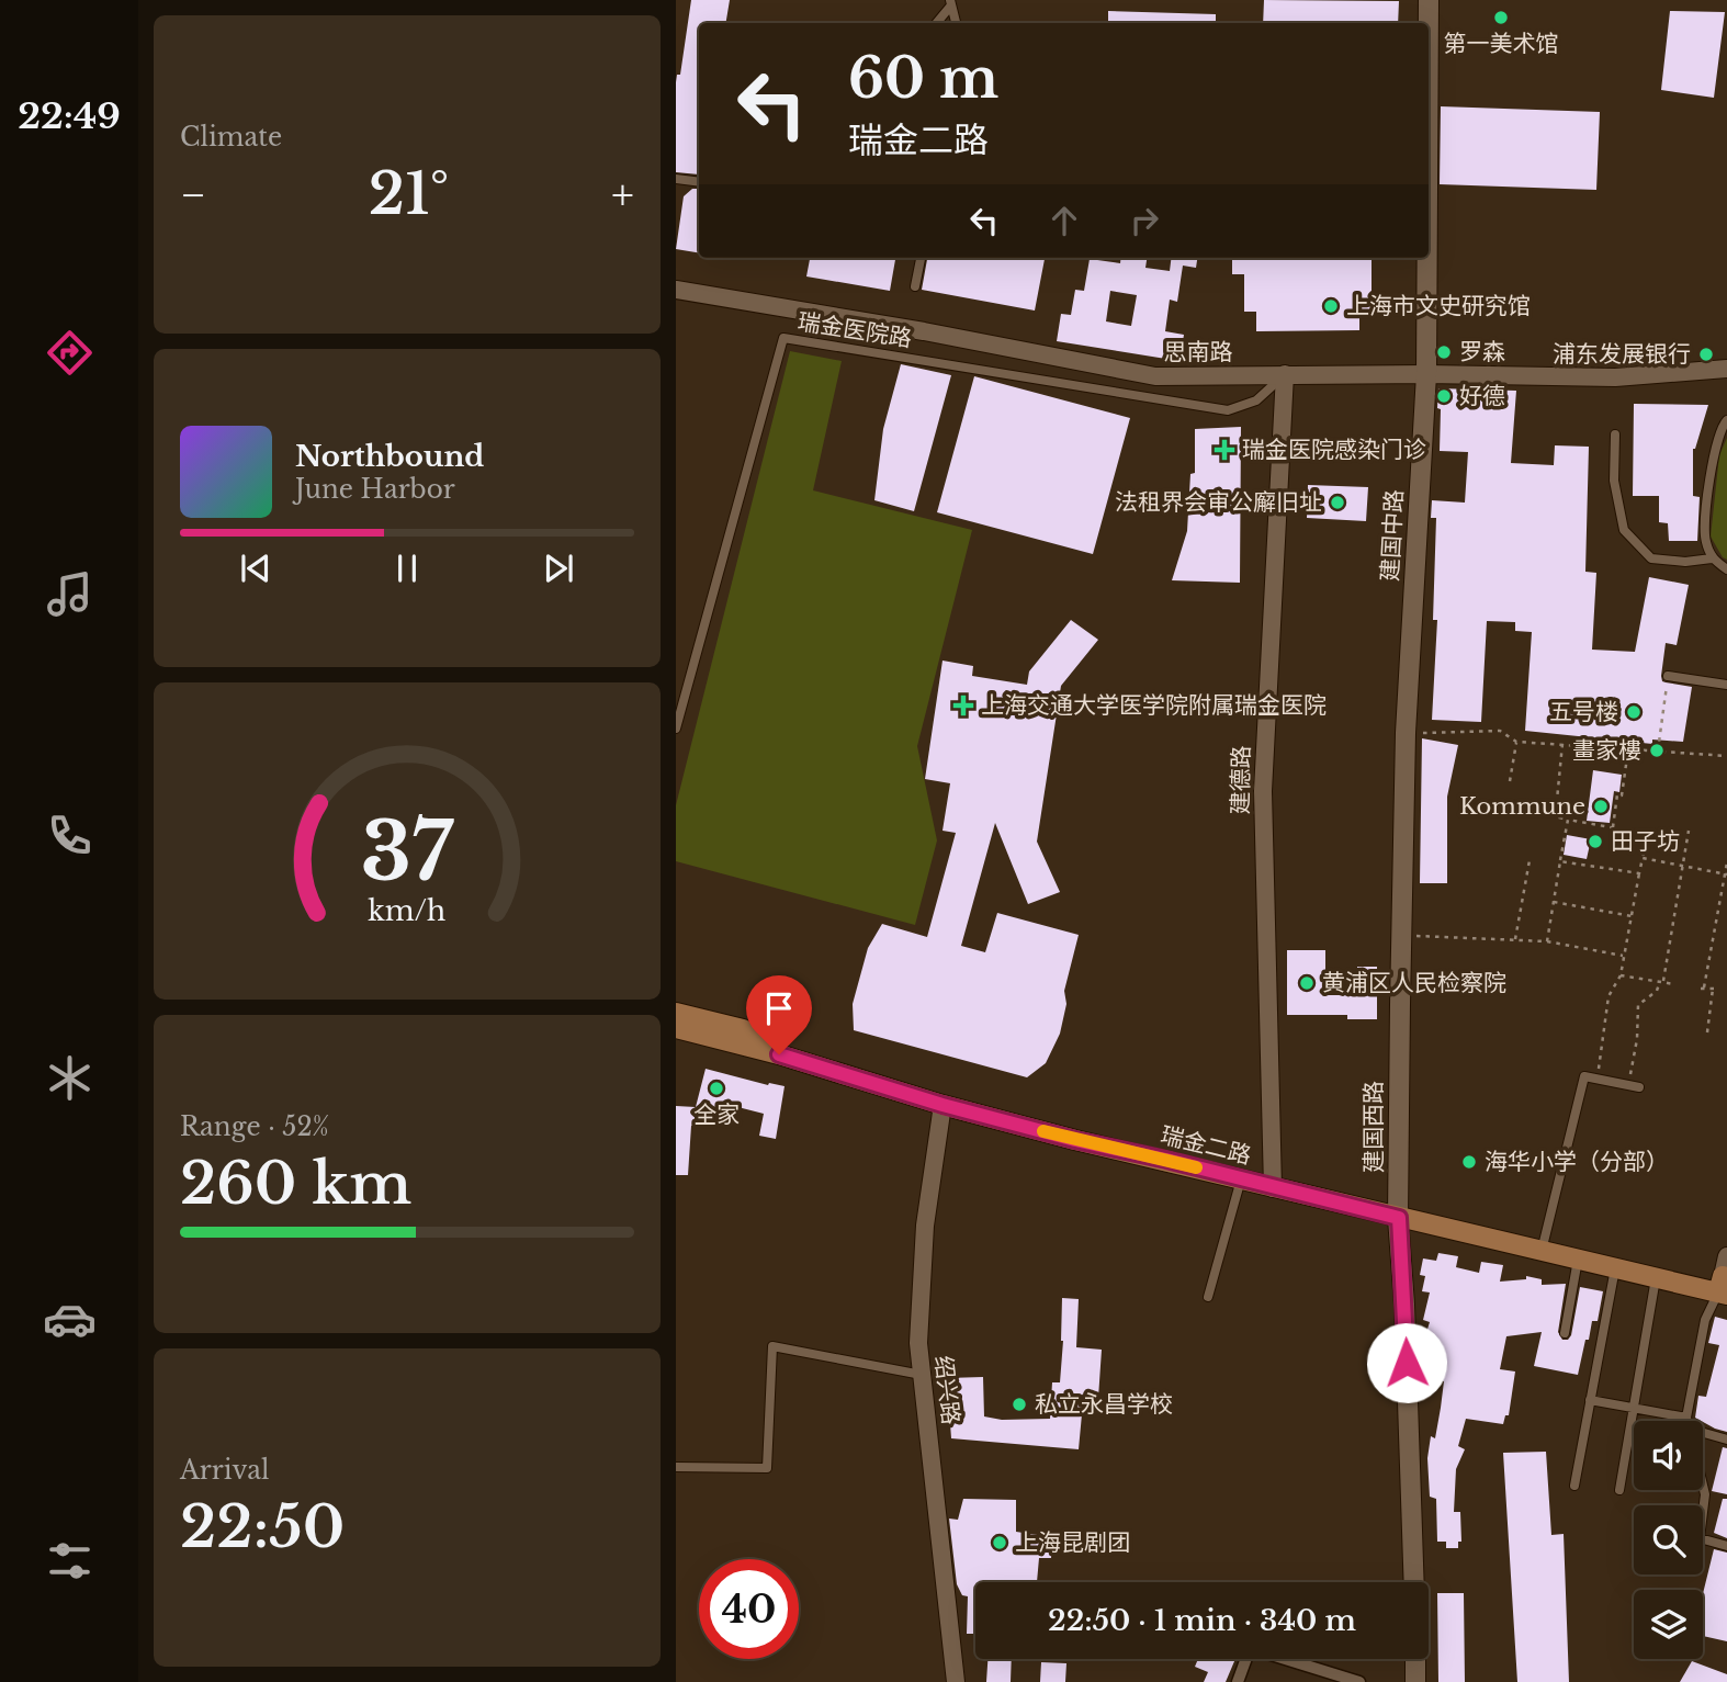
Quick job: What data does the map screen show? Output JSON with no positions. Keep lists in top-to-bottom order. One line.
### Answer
{"streets":{"main road":["瑞金二路"],"street":["思南路","建国中路","建德路","建国西路","绍兴路"],"lane":["瑞金医院路"]},"crossings":[["瑞金医院路","思南路"],["瑞金医院路","建德路"],["思南路","建国中路"],["思南路","建德路"],["建国中路","建国西路"],["建德路","瑞金二路"],["建国西路","瑞金二路"],["瑞金二路","绍兴路"]],"places":{"other":["第一美术馆","上海市文史研究馆","罗森","浦东发展银行","好德","法租界会审公廨旧址","五号楼","畫家樓","Kommune","田子坊","黄浦区人民检察院","全家","海华小学（分部）","私立永昌学校","上海昆剧团"],"health":["瑞金医院感染门诊","上海交通大学医学院附属瑞金医院"]},"page":{"tabs":"22:49","tile":["Climate",["Range · 52%","260 km"],["Arrival","22:50"]],"turn":["60 m","瑞金二路"],"heat":["−","21°","+"],"song":["Northbound","June Harbor"],"limit":"40","trip":"22:50 · 1 min · 340 m","gauge":["37","km/h"]}}
